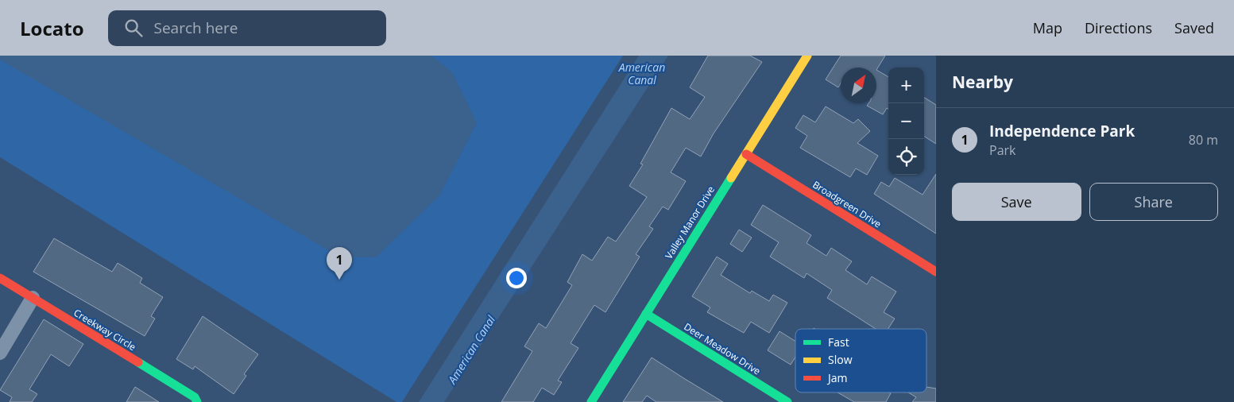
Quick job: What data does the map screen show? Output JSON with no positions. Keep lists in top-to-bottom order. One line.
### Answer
{"streets":{"street":["Broadgreen Drive","Valley Manor Drive","Creekway Circle","Deer Meadow Drive"]},"crossings":[["Broadgreen Drive","Valley Manor Drive"],["Valley Manor Drive","Deer Meadow Drive"]],"water":["American Canal"],"legend":["Fast","Slow","Jam"],"north":"top right","page":{"header":"Locato","search":"Search here","nav":["Map","Directions","Saved"],"heading":"Nearby","map_buttons":["+","−"],"list":[{"mark":"1","name":"Independence Park","note":"Park","value":"80 m"}],"buttons":["Save","Share"],"pins":"1"}}
